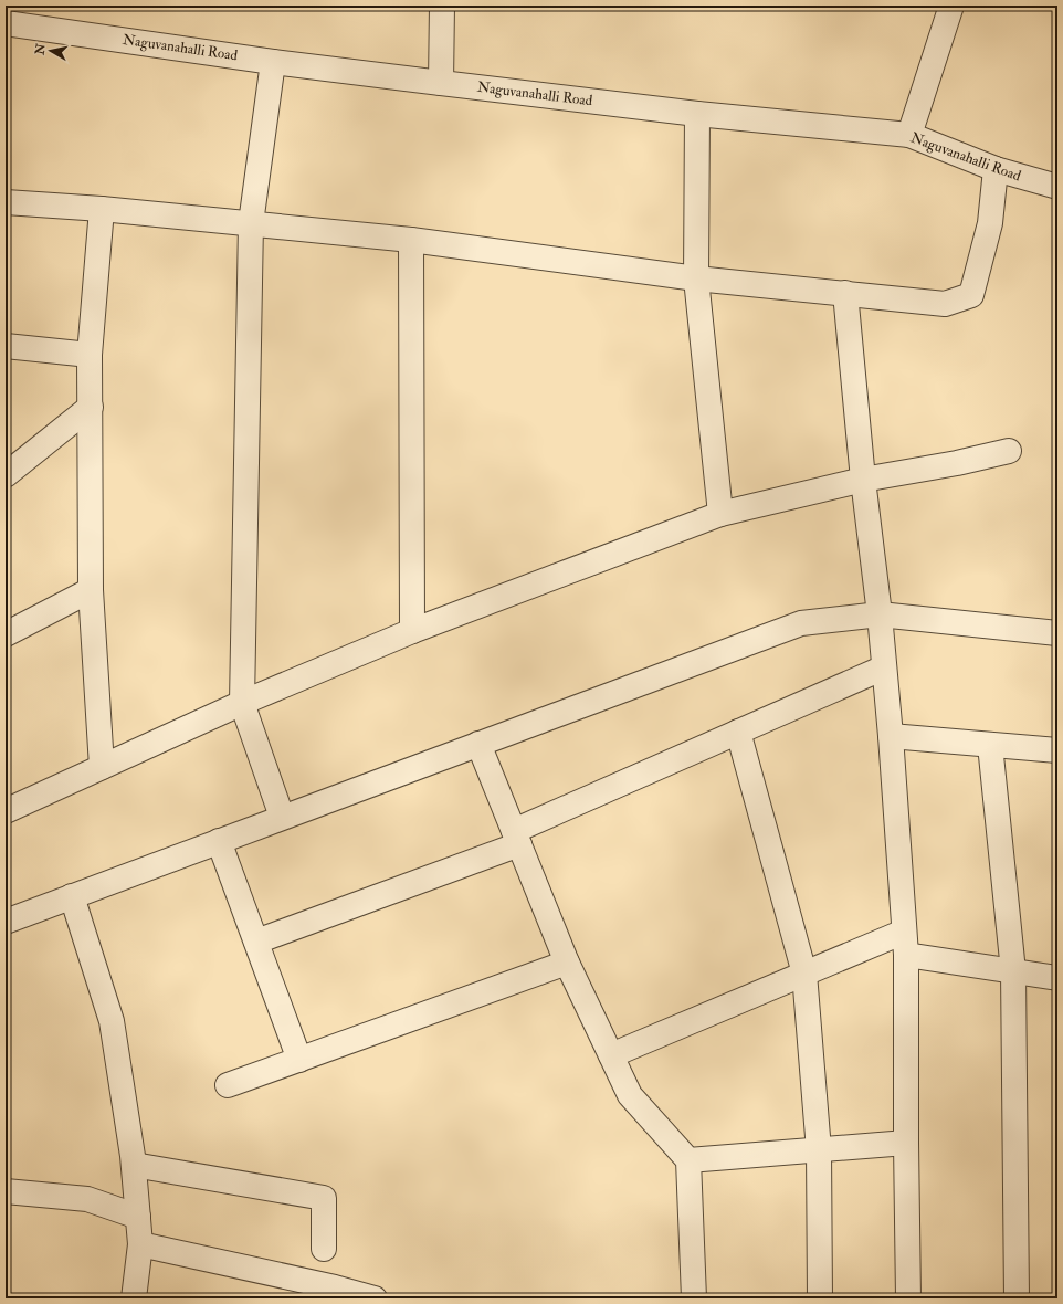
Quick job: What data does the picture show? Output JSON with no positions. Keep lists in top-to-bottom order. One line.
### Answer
{"streets":{"street":["Naguvanahalli Road"]},"north":"left"}
